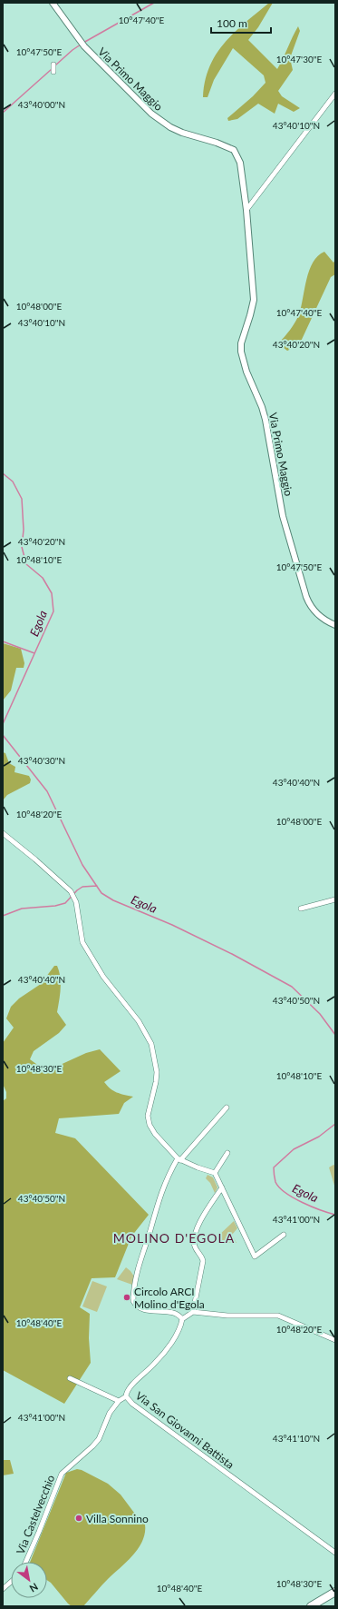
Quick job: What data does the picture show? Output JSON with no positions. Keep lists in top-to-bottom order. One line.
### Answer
{"streets":{"street":["Via Primo Maggio","Via San Giovanni Battista","Via Castelvecchio"]},"crossings":[["Via San Giovanni Battista","Via Castelvecchio"]],"districts":["MOLINO D'EGOLA"],"water":["Egola"],"places":["Circolo ARCI Molino d'Egola","Villa Sonnino"],"scale_bar":"100 m","north":"bottom right","coordinates":["10°47'40\"E","10°47'50\"E","10°47'30\"E","43°40'00\"N","43°40'10\"N","10°48'00\"E","43°40'20\"N","10°48'10\"E","43°40'30\"N","43°40'40\"N","10°48'20\"E","43°40'50\"N","10°48'30\"E","43°41'00\"N","10°48'40\"E","43°41'10\"N"]}
